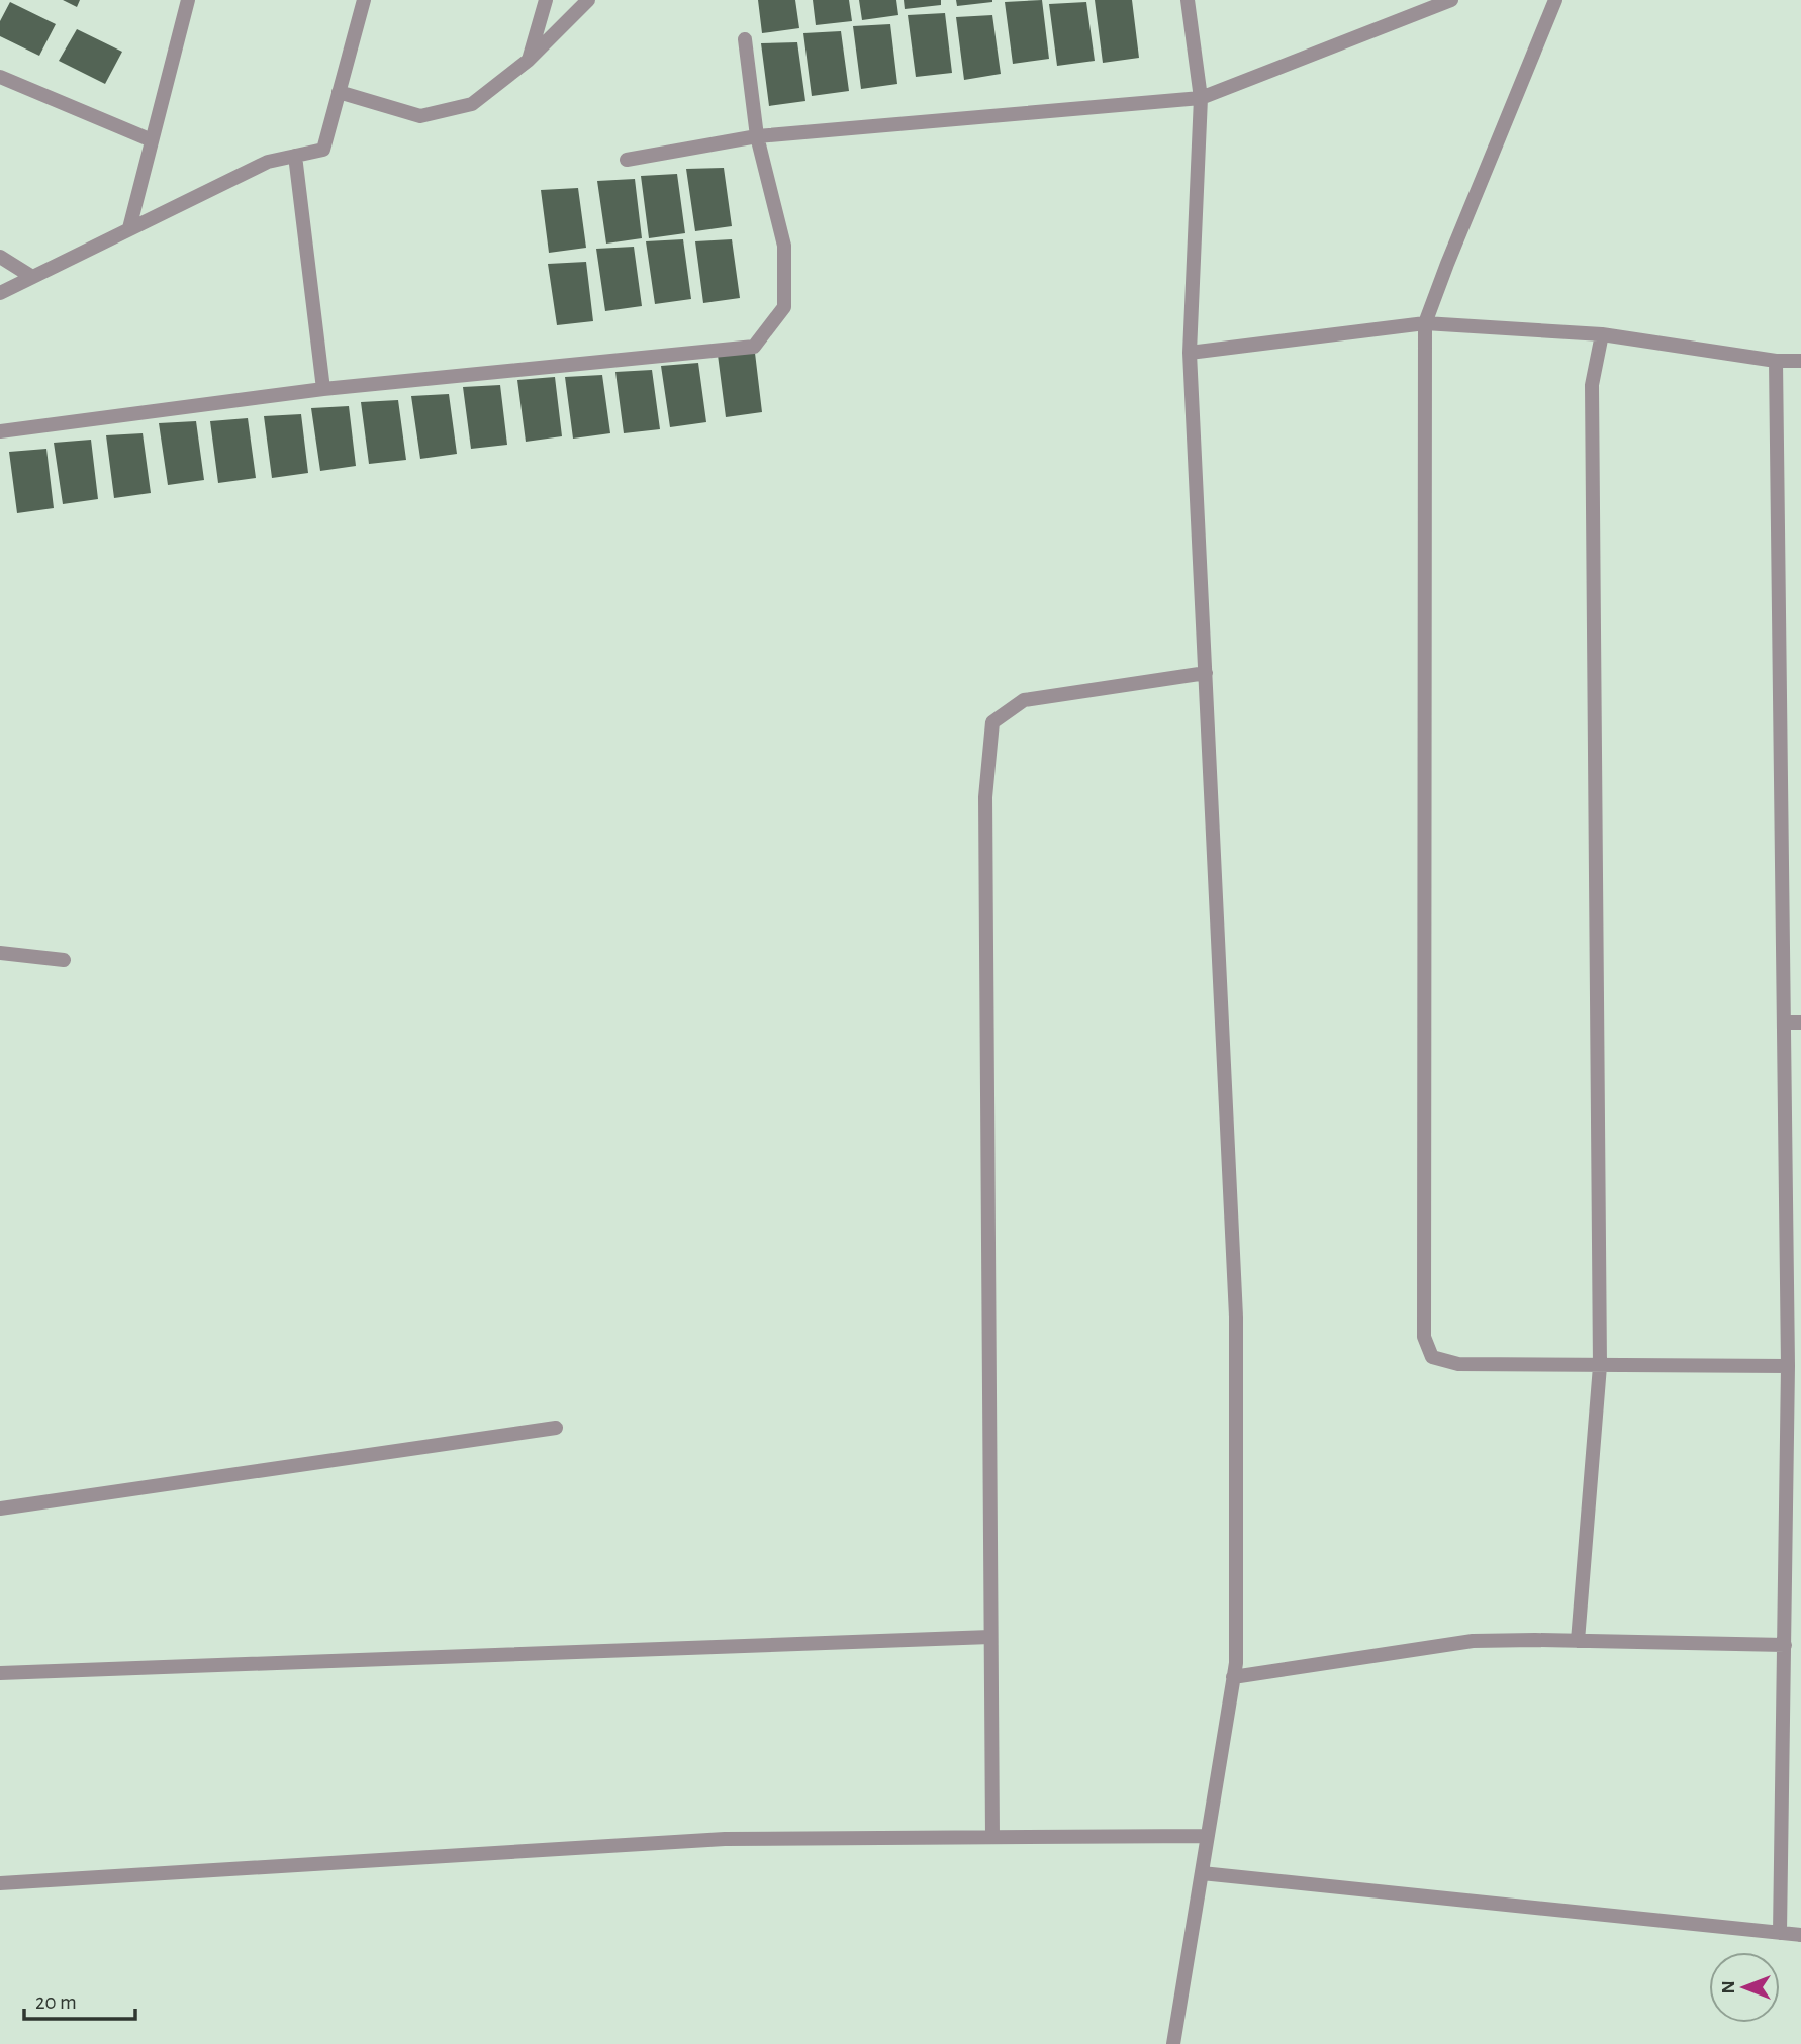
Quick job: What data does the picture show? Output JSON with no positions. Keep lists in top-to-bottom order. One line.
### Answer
{"scale_bar":"20 m","north":"left"}
